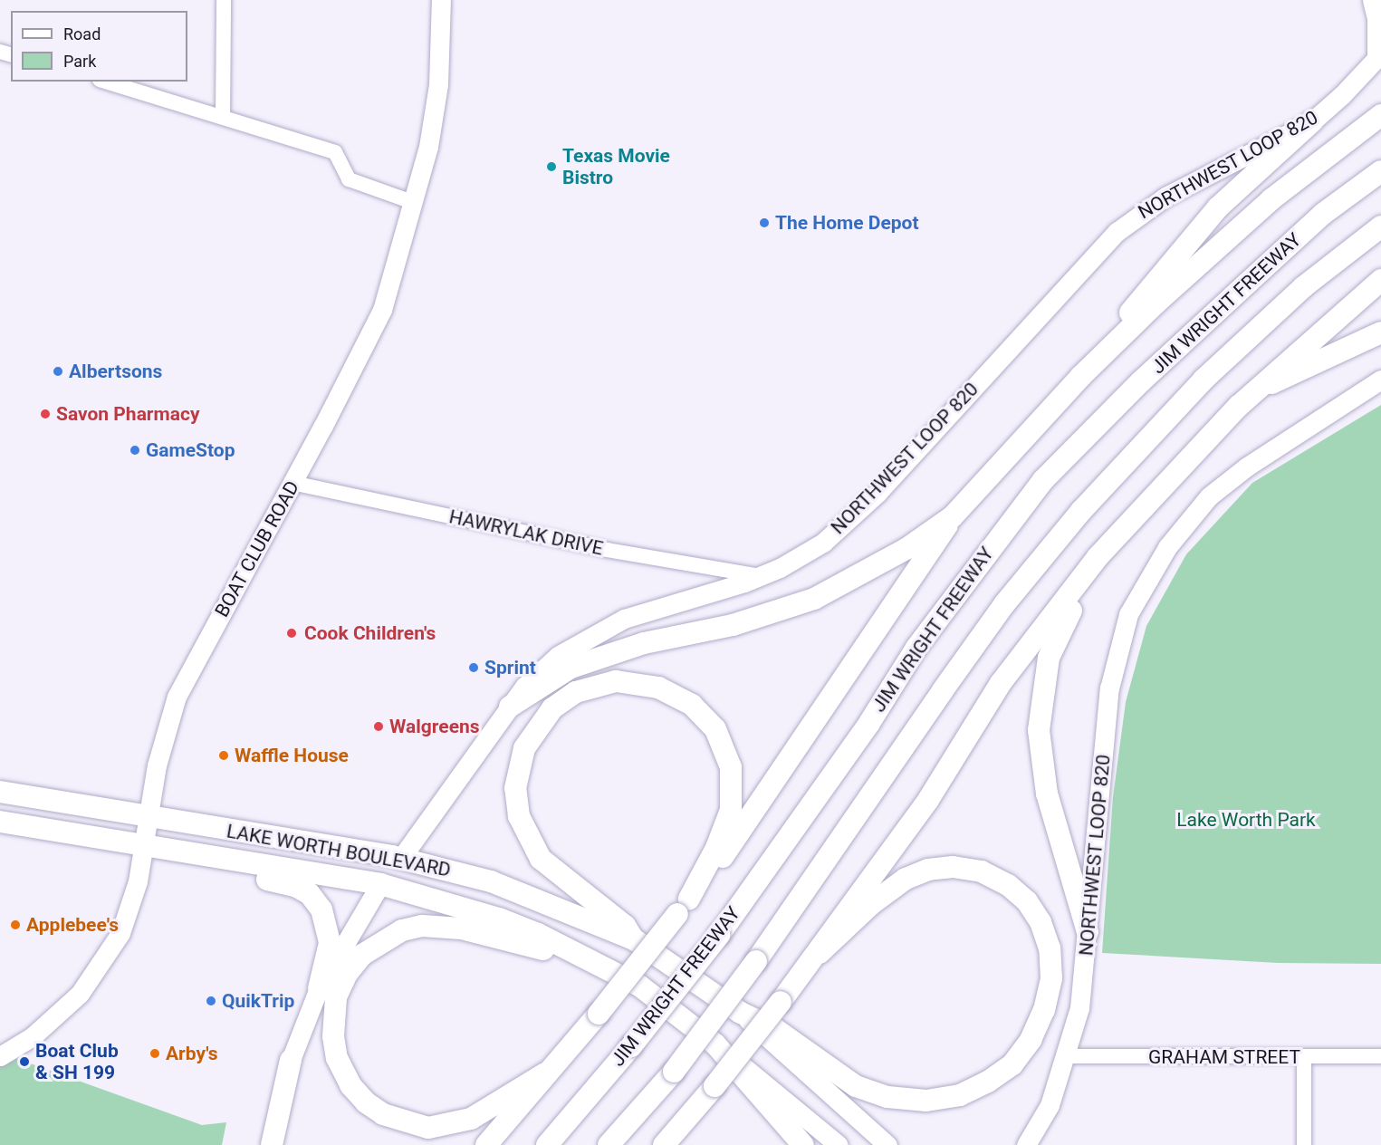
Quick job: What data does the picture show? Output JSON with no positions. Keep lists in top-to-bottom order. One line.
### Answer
{"streets":{"highway":["JIM WRIGHT FREEWAY","LAKE WORTH BOULEVARD"],"main road":["NORTHWEST LOOP 820","BOAT CLUB ROAD"],"street":["HAWRYLAK DRIVE","GRAHAM STREET"]},"crossings":[["NORTHWEST LOOP 820","HAWRYLAK DRIVE"],["NORTHWEST LOOP 820","LAKE WORTH BOULEVARD"],["NORTHWEST LOOP 820","GRAHAM STREET"],["HAWRYLAK DRIVE","BOAT CLUB ROAD"],["BOAT CLUB ROAD","LAKE WORTH BOULEVARD"]],"parks":["Lake Worth Park"],"places":["Texas Movie Bistro","The Home Depot","Albertsons","Savon Pharmacy","GameStop","Cook Children's","Sprint","Walgreens","Waffle House","Applebee's","QuikTrip","Arby's","Boat Club & SH 199"],"legend":["Road","Park"]}
